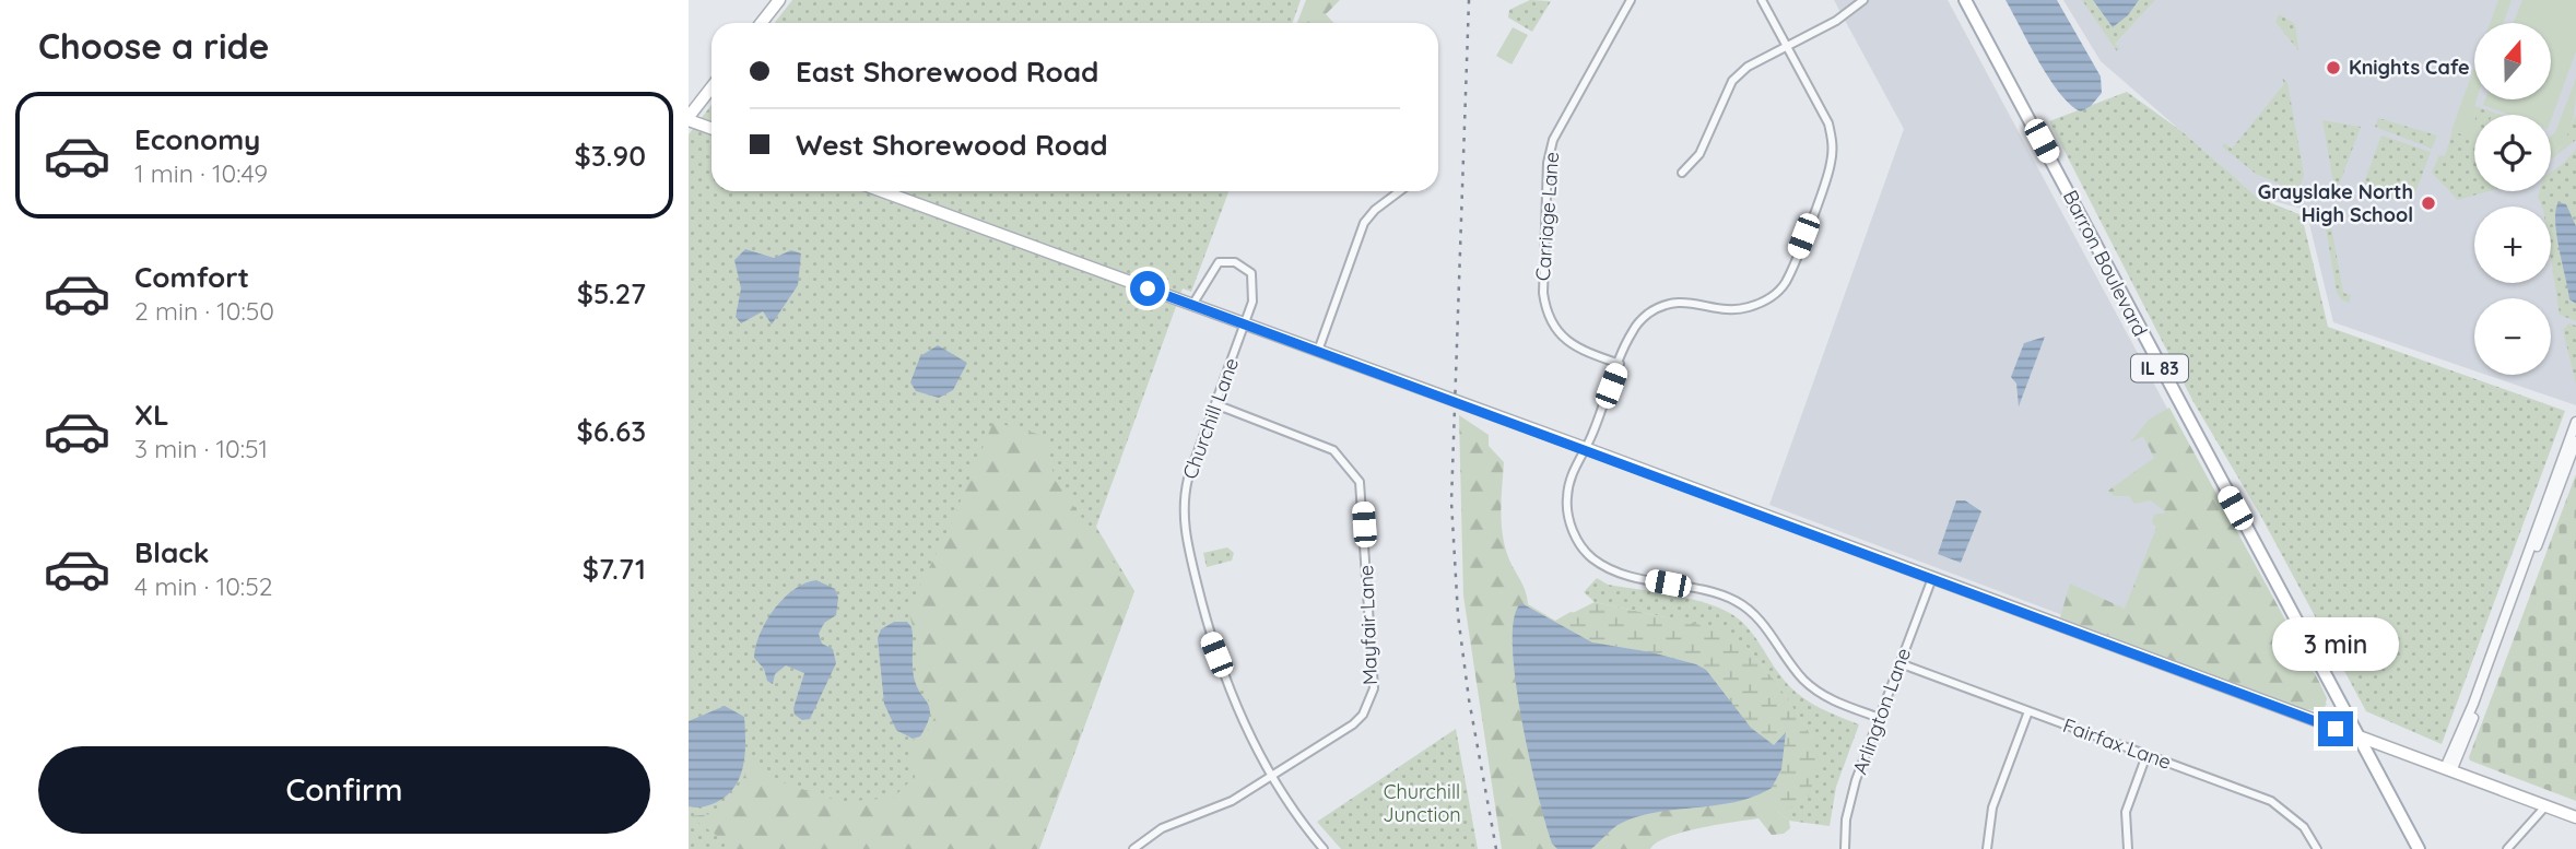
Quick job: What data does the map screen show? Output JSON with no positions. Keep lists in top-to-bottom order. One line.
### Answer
{"streets":{"main road":["Barron Boulevard","IL 83"],"street":["Carriage Lane","Churchill Lane","Mayfair Lane","Arlington Lane","Fairfax Lane"]},"crossings":[["Churchill Lane","Mayfair Lane"],["Arlington Lane","Fairfax Lane"]],"parks":["Churchill Junction"],"places":["Knights Cafe","Grayslake North High School"],"north":"top","page":{"heading":"Choose a ride","map_buttons":["+","−"],"banner":["East Shorewood Road","West Shorewood Road"],"list":[{"name":"Economy","note":"1 min · 10:49","value":"$3.90"},{"name":"Comfort","note":"2 min · 10:50","value":"$5.27"},{"name":"XL","note":"3 min · 10:51","value":"$6.63"},{"name":"Black","note":"4 min · 10:52","value":"$7.71"}],"bubble":"3 min","buttons":"Confirm"}}
